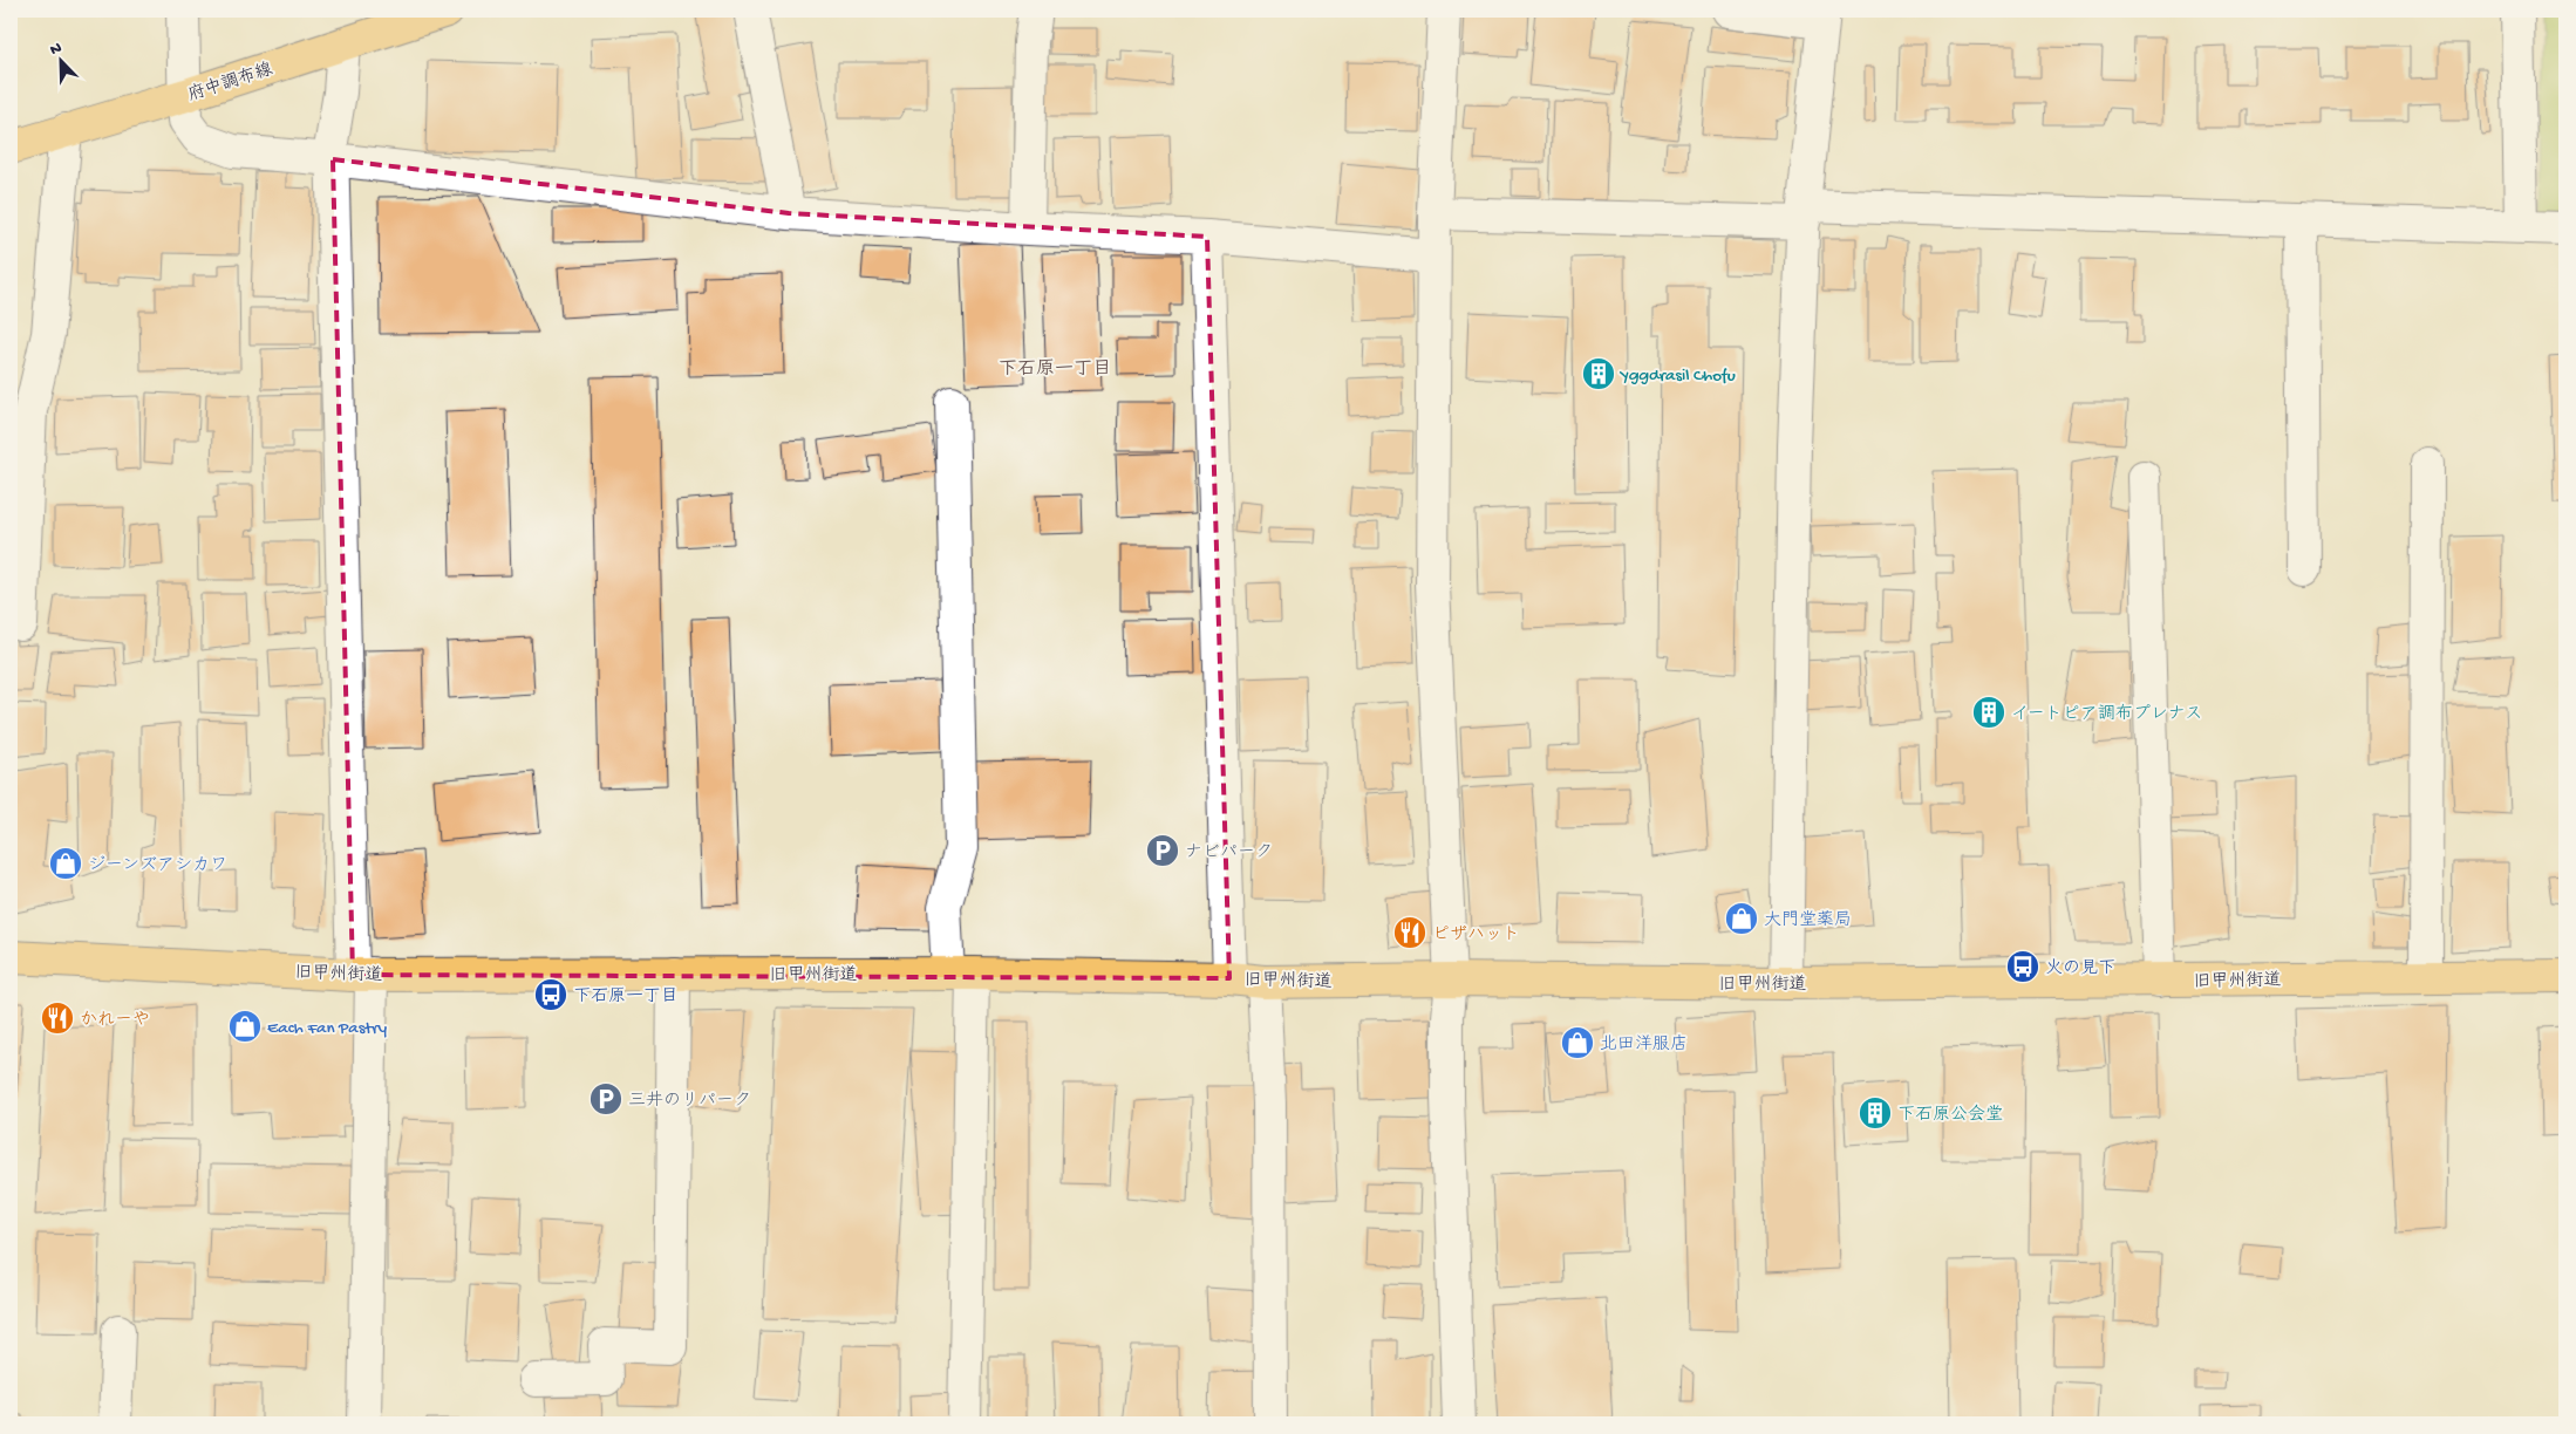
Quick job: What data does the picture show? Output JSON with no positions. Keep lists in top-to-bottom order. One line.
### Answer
{"streets":{"main road":["府中調布線","旧甲州街道"]},"districts":["下石原一丁目"],"places":{"building":["Yggdrasil Chofu","イートピア調布プレナス","下石原公会堂"],"parking":["ナビパーク","三井のリパーク"],"shop":["ジーンズアシカワ","大門堂薬局","Each Fan Pastry","北田洋服店"],"restaurant":["ピザハット","かれーや"],"bus stop":["火の見下","下石原一丁目"]},"north":"top left"}
